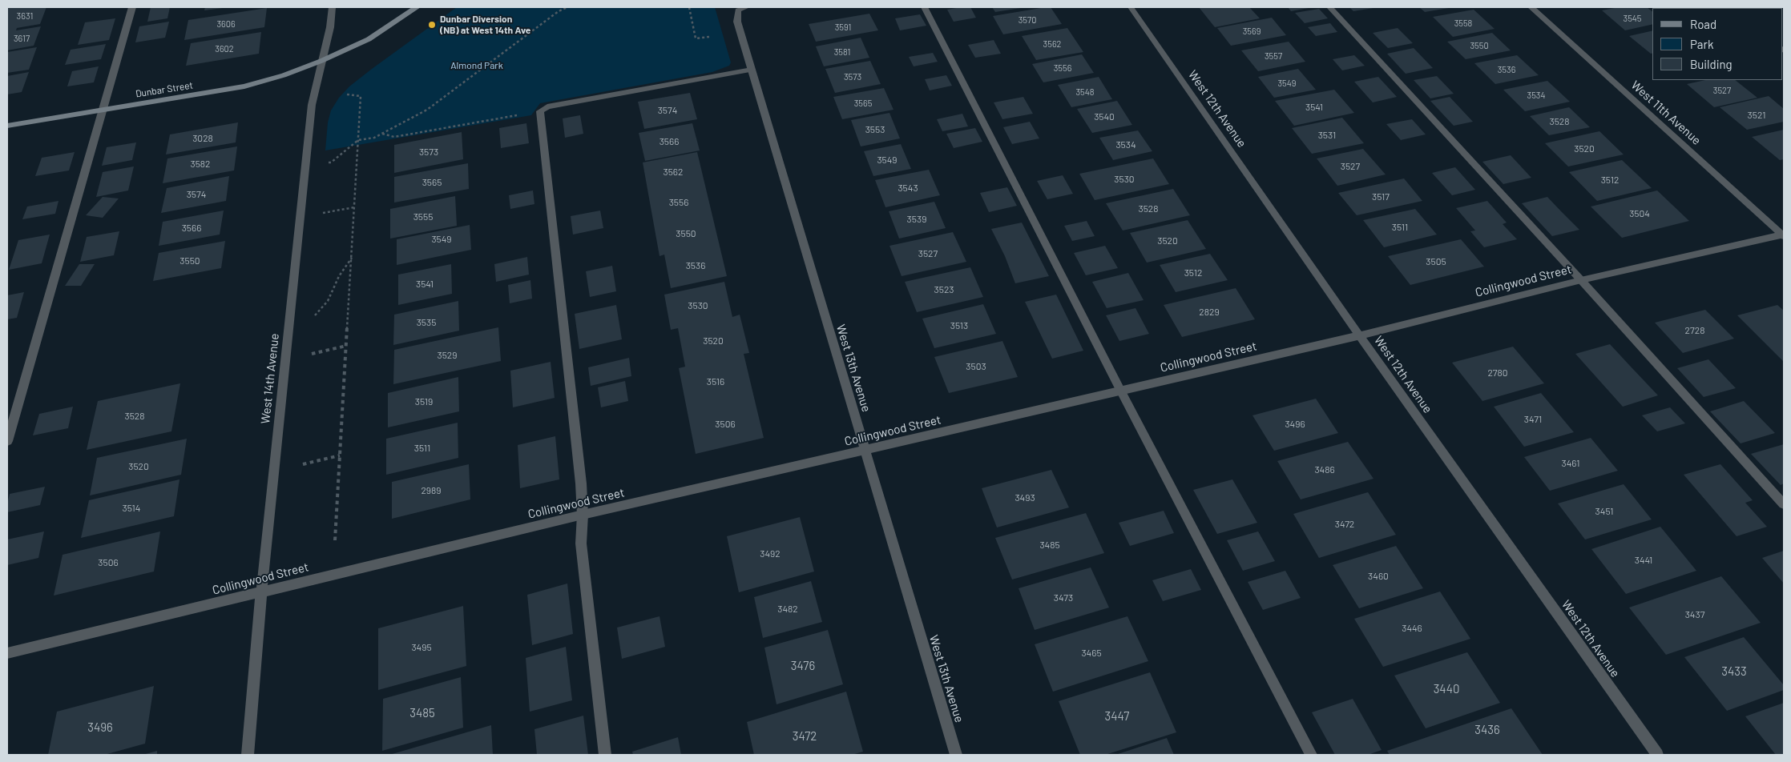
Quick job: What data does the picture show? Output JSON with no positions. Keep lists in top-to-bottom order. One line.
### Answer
{"streets":{"main road":["Dunbar Street"],"street":["West 12th Avenue","West 11th Avenue","Collingwood Street","West 13th Avenue","West 14th Avenue"]},"crossings":[["Dunbar Street","West 14th Avenue"],["West 12th Avenue","Collingwood Street"],["West 11th Avenue","Collingwood Street"],["Collingwood Street","West 13th Avenue"],["Collingwood Street","West 14th Avenue"]],"parks":["Almond Park"],"places":["Dunbar Diversion (NB) at West 14th Ave"],"house_numbers":["3631","3545","3570","3558","3606","3591","3569","3617","3562","3550","3602","3581","3557","3556","3536","3573","3549","3527","3548","3534","3565","3541","3574","3521","3540","3528","3553","3531","3028","3566","3534","3520","3573","3549","3582","3527","3562","3530","3512","3565","3543","3574","3517","3556","3528","3504","3555","3539","3511","3566","3550","3549","3520","3527","3550","3505","3536","3512","3541","3523","3530","2829","3535","3513","2728","3520","3529","3503","2780","3516","3519","3528","3471","3506","3496","3511","3461","3520","3486","2989","3493","3514","3451","3472","3485","3492","3441","3506","3460","3473","3482","3437","3446","3495","3465","3476","3433","3440","3485","3447","3496","3436","3472"],"legend":["Road","Park","Building"]}
